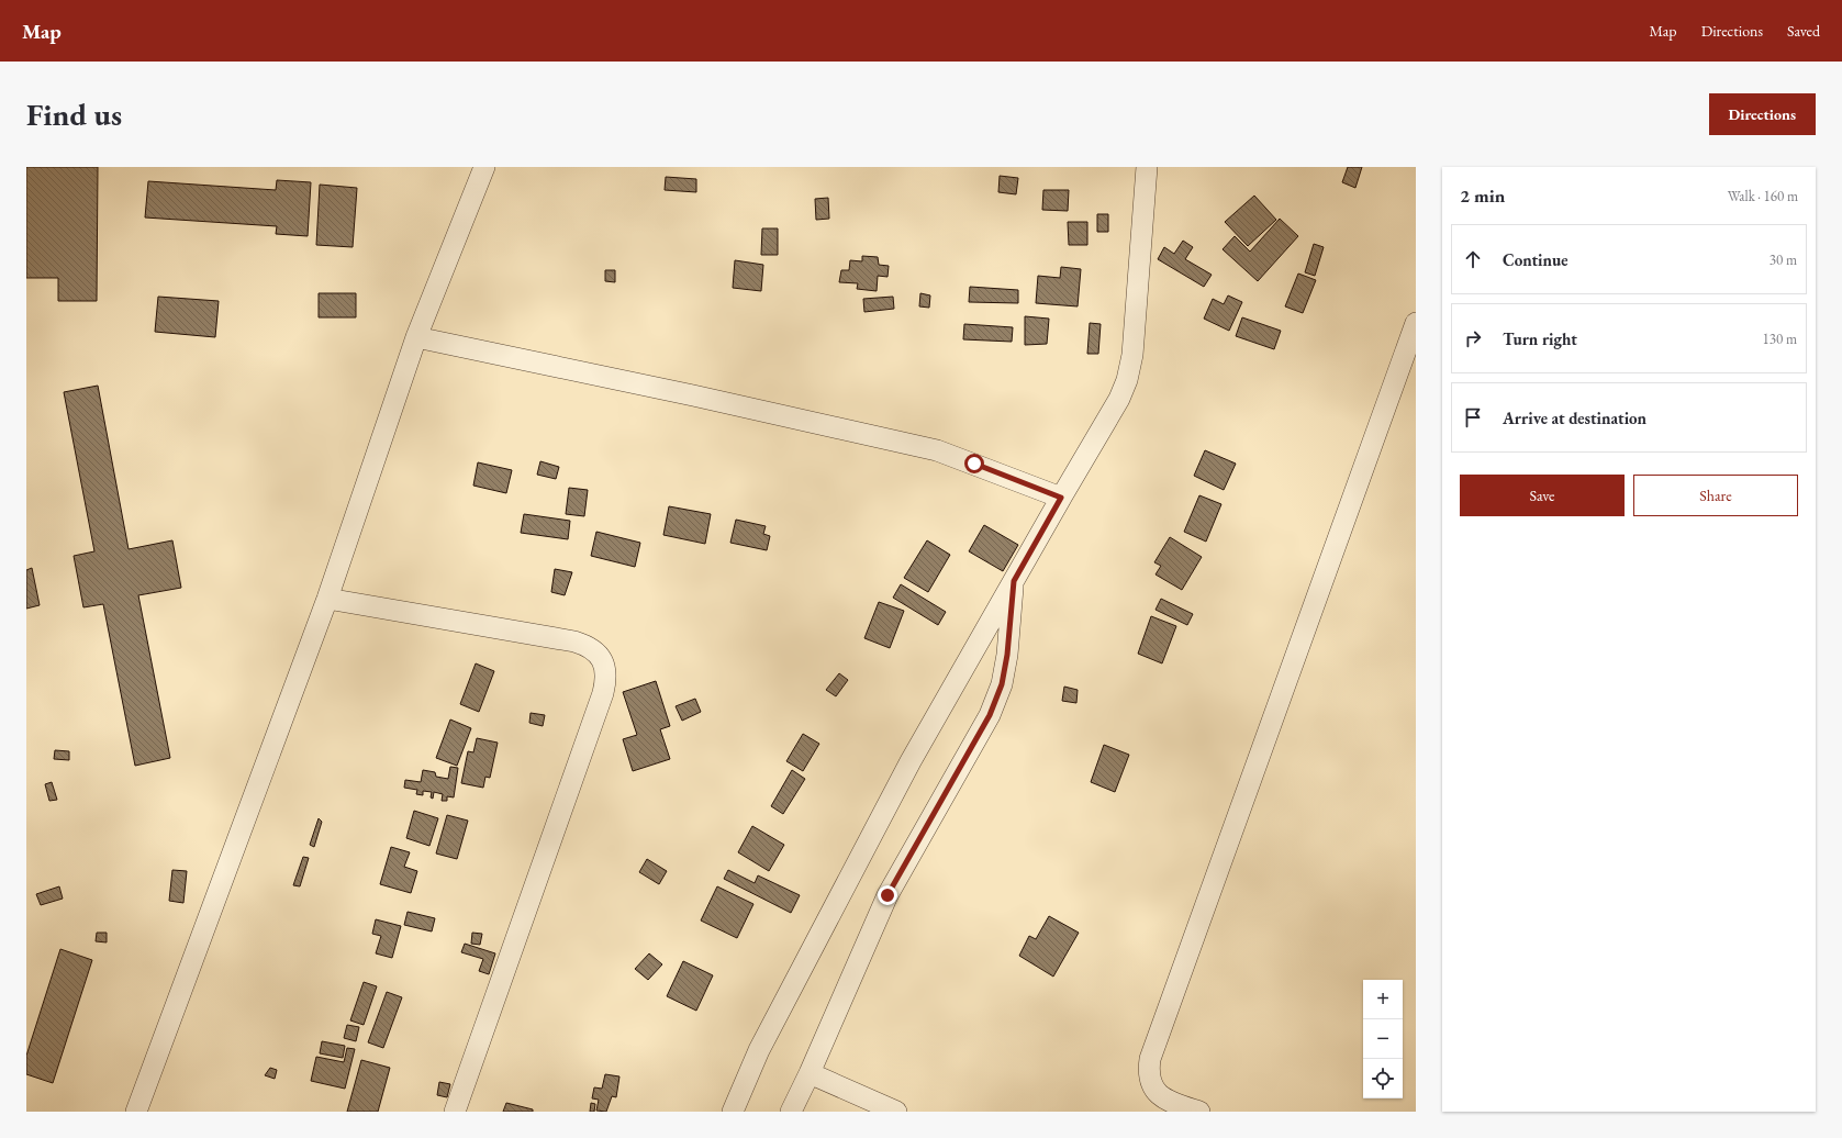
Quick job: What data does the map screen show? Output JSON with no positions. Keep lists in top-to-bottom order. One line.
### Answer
{"page":{"header":"Map","nav":["Map","Directions","Saved"],"buttons":["Directions",["Save","Share"]],"title":"Find us","heading":["2 min","Walk · 160 m"],"list":[["Continue","30 m"],["Turn right","130 m"],"Arrive at destination"],"map_buttons":["+","−"]}}
